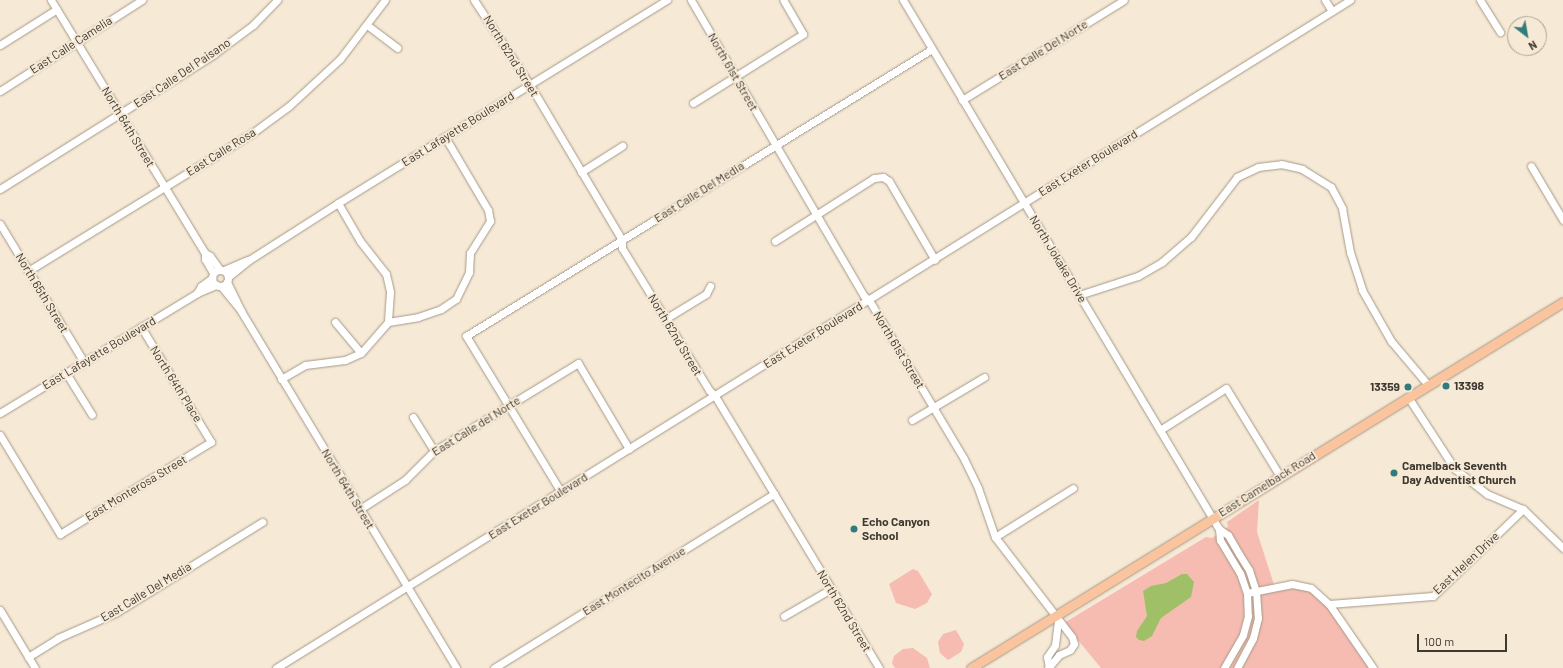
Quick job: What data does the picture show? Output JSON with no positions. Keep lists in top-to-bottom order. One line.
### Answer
{"streets":{"main road":["East Camelback Road"],"street":["East Calle Camelia","East Calle Del Norte","North 62nd Street","North 61st Street","East Calle Del Paisano","North 64th Street","East Lafayette Boulevard","East Calle Rosa","East Exeter Boulevard","East Calle Del Media","North Jokake Drive","North 65th Street","North 64th Place","East Calle del Norte","East Monterosa Street","East Helen Drive","East Montecito Avenue"]},"crossings":[["East Calle Camelia","North 64th Street"],["East Calle Del Norte","North Jokake Drive"],["North 62nd Street","East Lafayette Boulevard"],["North 62nd Street","East Exeter Boulevard"],["North 62nd Street","East Calle Del Media"],["North 62nd Street","East Montecito Avenue"],["North 61st Street","East Exeter Boulevard"],["North 61st Street","East Calle Del Media"],["North 61st Street","East Camelback Road"],["East Calle Del Paisano","North 64th Street"],["North 64th Street","East Lafayette Boulevard"],["North 64th Street","East Calle Rosa"],["North 64th Street","East Exeter Boulevard"],["North 64th Street","East Calle del Norte"],["East Lafayette Boulevard","North 65th Street"],["East Lafayette Boulevard","North 64th Place"],["East Calle Rosa","North 65th Street"],["East Exeter Boulevard","North Jokake Drive"],["East Exeter Boulevard","East Calle del Norte"],["East Calle Del Media","North Jokake Drive"],["East Calle Del Media","East Calle del Norte"],["North Jokake Drive","East Camelback Road"],["North 64th Place","East Monterosa Street"]],"places":["13398","13359","Camelback Seventh Day Adventist Church","Echo Canyon School"],"scale_bar":"100 m","north":"bottom right"}
